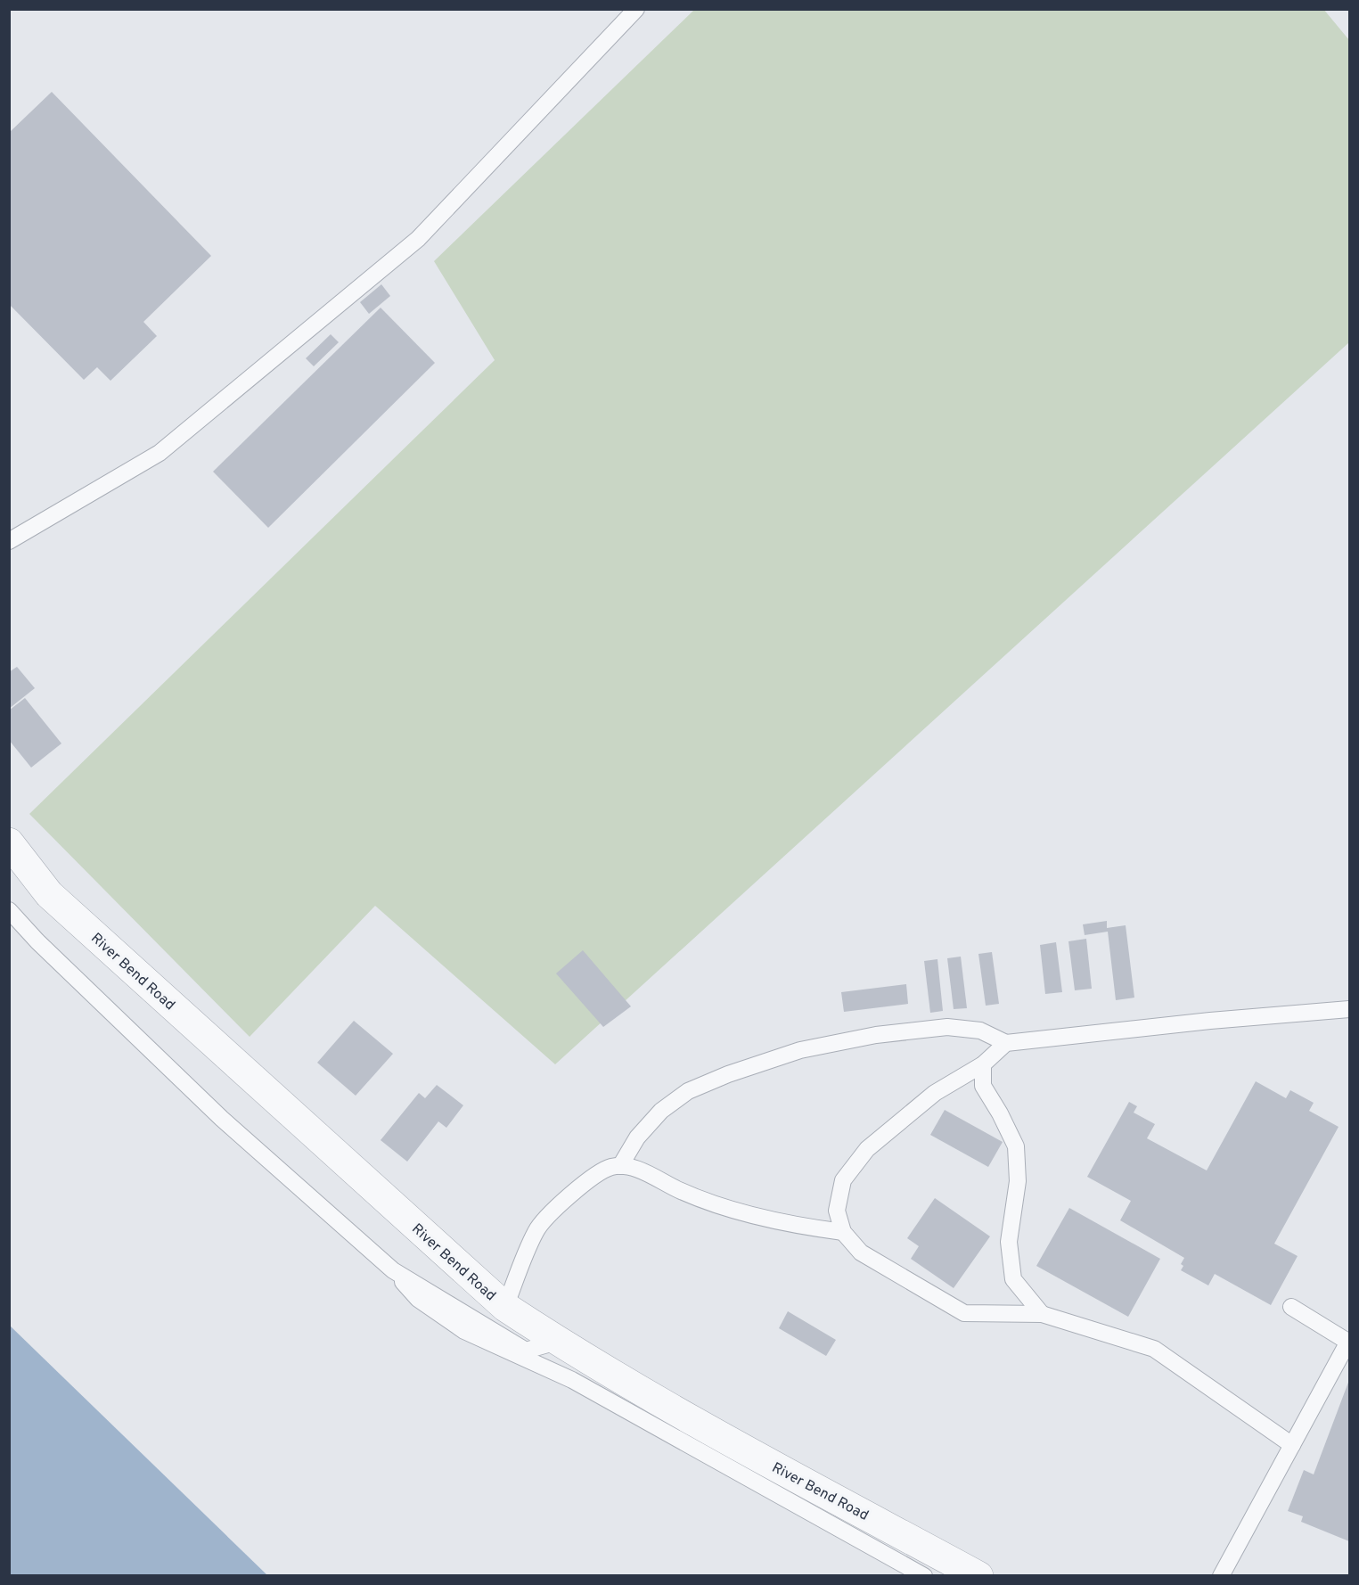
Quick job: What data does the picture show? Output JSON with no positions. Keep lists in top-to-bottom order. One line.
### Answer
{"streets":{"street":["River Bend Road"]}}
